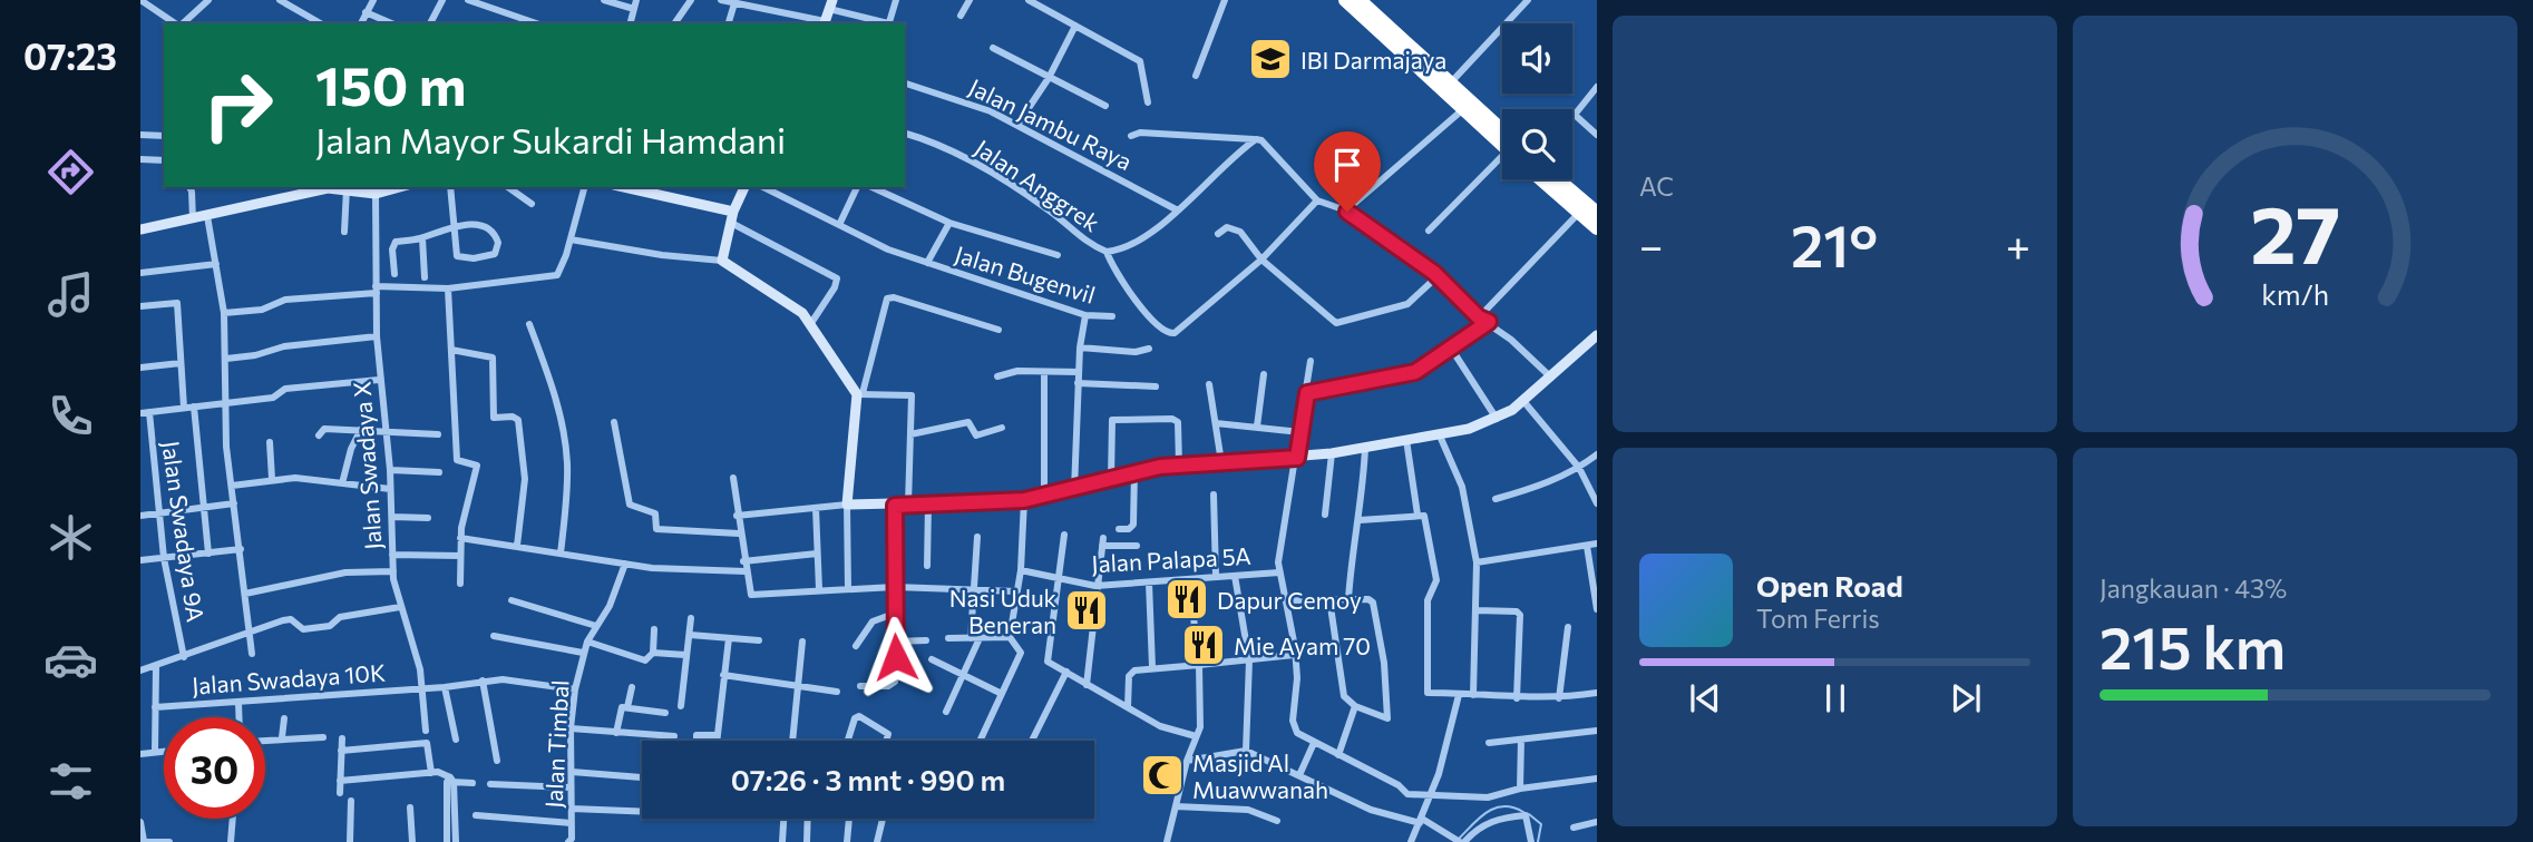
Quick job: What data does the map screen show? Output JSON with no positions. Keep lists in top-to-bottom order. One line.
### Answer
{"streets":{"street":["Jalan Jambu Raya","Jalan Anggrek","Jalan Bugenvil","Jalan Swadaya X","Jalan Swadaya 9A","Jalan Palapa 5A","Jalan Swadaya 10K","Jalan Timbal"]},"crossings":[["Jalan Swadaya X","Jalan Swadaya 10K"],["Jalan Swadaya 10K","Jalan Timbal"]],"places":{"school or university":["IBI Darmajaya"],"restaurant":["Dapur Cemoy","Nasi Uduk Beneran","Mie Ayam 70"],"mosque":["Masjid Al Muawwanah"]},"page":{"tabs":"07:23","tile":["AC",["Jangkauan · 43%","215 km"]],"turn":["150 m","Jalan Mayor Sukardi Hamdani"],"heat":["−","21°","+"],"song":["Open Road","Tom Ferris"],"limit":"30","trip":"07:26 · 3 mnt · 990 m","gauge":["27","km/h"]}}
